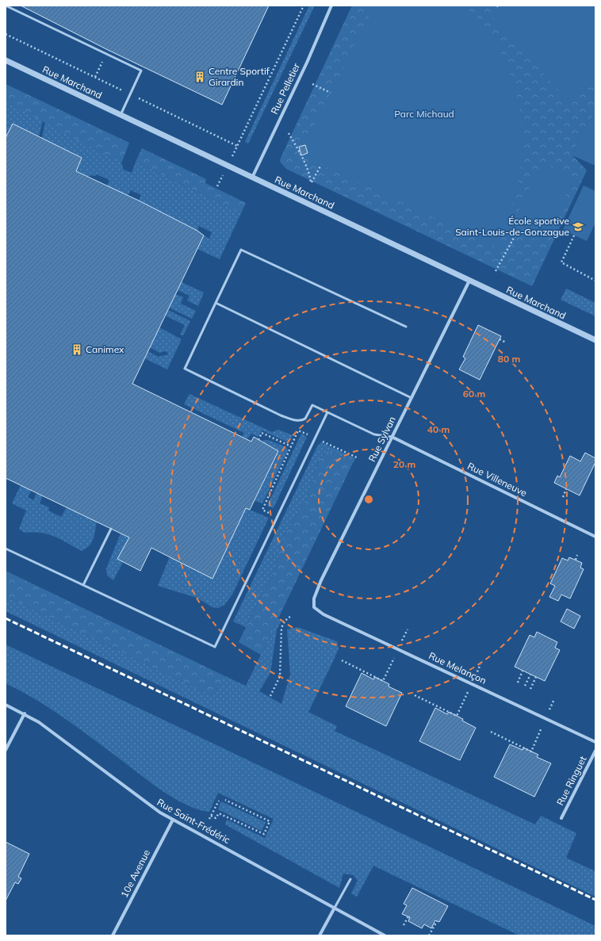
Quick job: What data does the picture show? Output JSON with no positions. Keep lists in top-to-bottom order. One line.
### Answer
{"streets":{"street":["Rue Marchand","Rue Pelletier","Rue Sylvan","Rue Villeneuve","Rue Melançon","Rue Ringuet","Rue Saint-Frédéric","10e Avenue"]},"crossings":[["Rue Marchand","Rue Pelletier"],["Rue Marchand","Rue Sylvan"],["Rue Sylvan","Rue Villeneuve"],["Rue Sylvan","Rue Melançon"],["Rue Saint-Frédéric","10e Avenue"]],"parks":["Parc Michaud"],"places":{"building":["Centre Sportif Girardin","Canimex"],"school or university":["École sportive Saint-Louis-de-Gonzague"]},"rings":["80 m","60 m","40 m","20 m"]}
